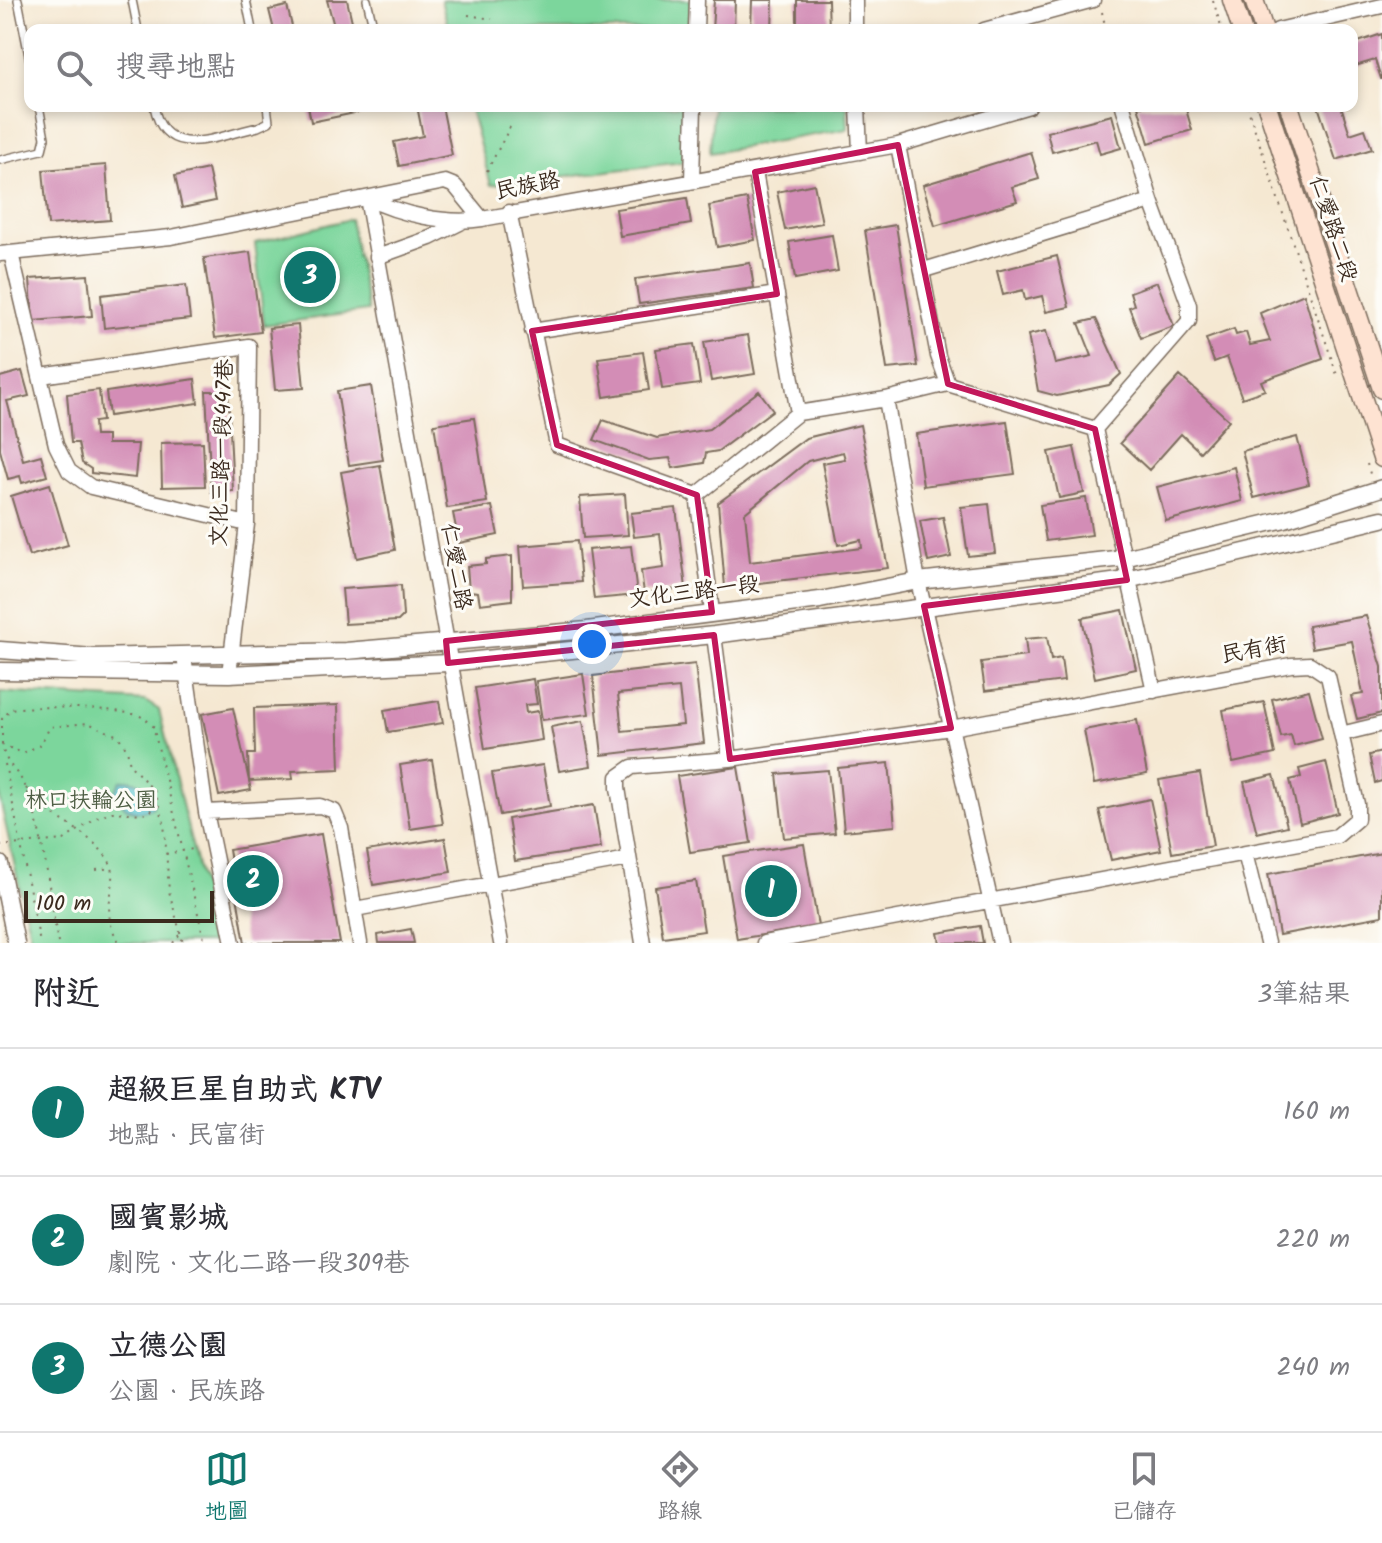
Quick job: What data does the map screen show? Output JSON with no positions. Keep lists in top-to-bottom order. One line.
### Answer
{"streets":{"main road":["仁愛路二段"],"street":["民族路","文化三路一段447巷","仁愛二路","文化三路一段","民有街"]},"crossings":[["民族路","仁愛二路"],["文化三路一段447巷","文化三路一段"],["仁愛二路","文化三路一段"]],"parks":["林口扶輪公園"],"scale_bar":"100 m","page":{"search":"搜尋地點","pins":["3","2","1"],"scale":"100 m","heading":["附近","3筆結果"],"list":[{"mark":"1","name":"超級巨星自助式 KTV","note":"地點 · 民富街","value":"160 m"},{"mark":"2","name":"國賓影城","note":"劇院 · 文化二路一段309巷","value":"220 m"},{"mark":"3","name":"立德公園","note":"公園 · 民族路","value":"240 m"}],"nav":["地圖","路線","已儲存"]}}
